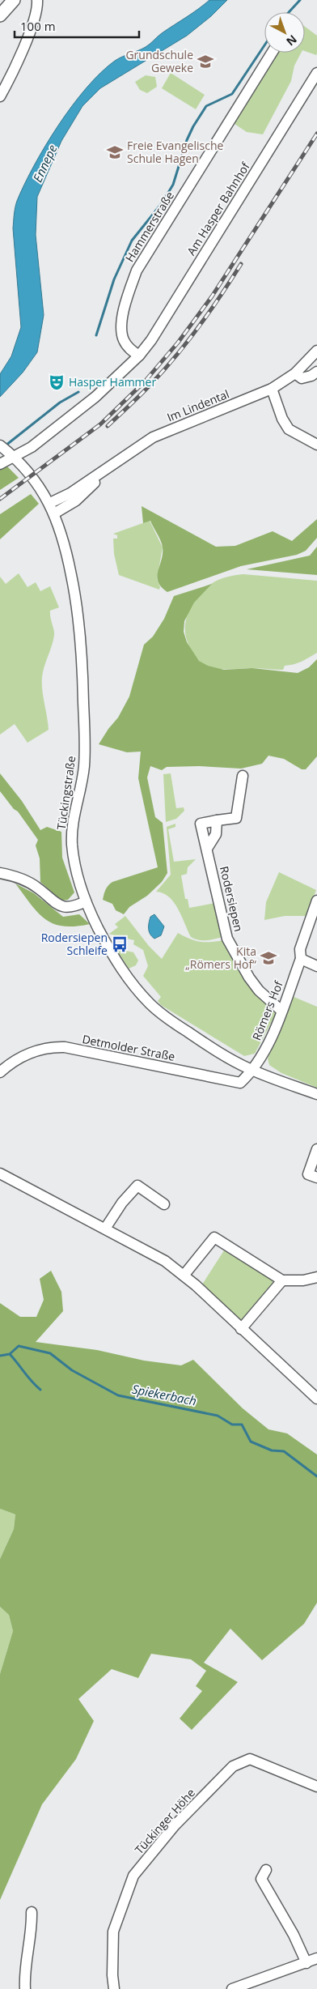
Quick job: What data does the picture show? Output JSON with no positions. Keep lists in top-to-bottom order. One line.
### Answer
{"streets":{"street":["Am Hasper Bahnhof","Hammerstraße","Im Lindental","Tückingstraße","Rodersiepen","Römers Hof","Detmolder Straße","Tückinger Höhe"]},"crossings":[["Am Hasper Bahnhof","Hammerstraße"],["Im Lindental","Tückingstraße"],["Tückingstraße","Römers Hof"],["Tückingstraße","Detmolder Straße"],["Rodersiepen","Römers Hof"],["Römers Hof","Detmolder Straße"]],"water":["Ennepe","Spiekerbach"],"places":{"school or university":["Grundschule Geweke","Freie Evangelische Schule Hagen","Kita „Römers Hof“"],"theatre":["Hasper Hammer"],"bus stop":["Rodersiepen Schleife"]},"scale_bar":"100 m","north":"bottom right"}
